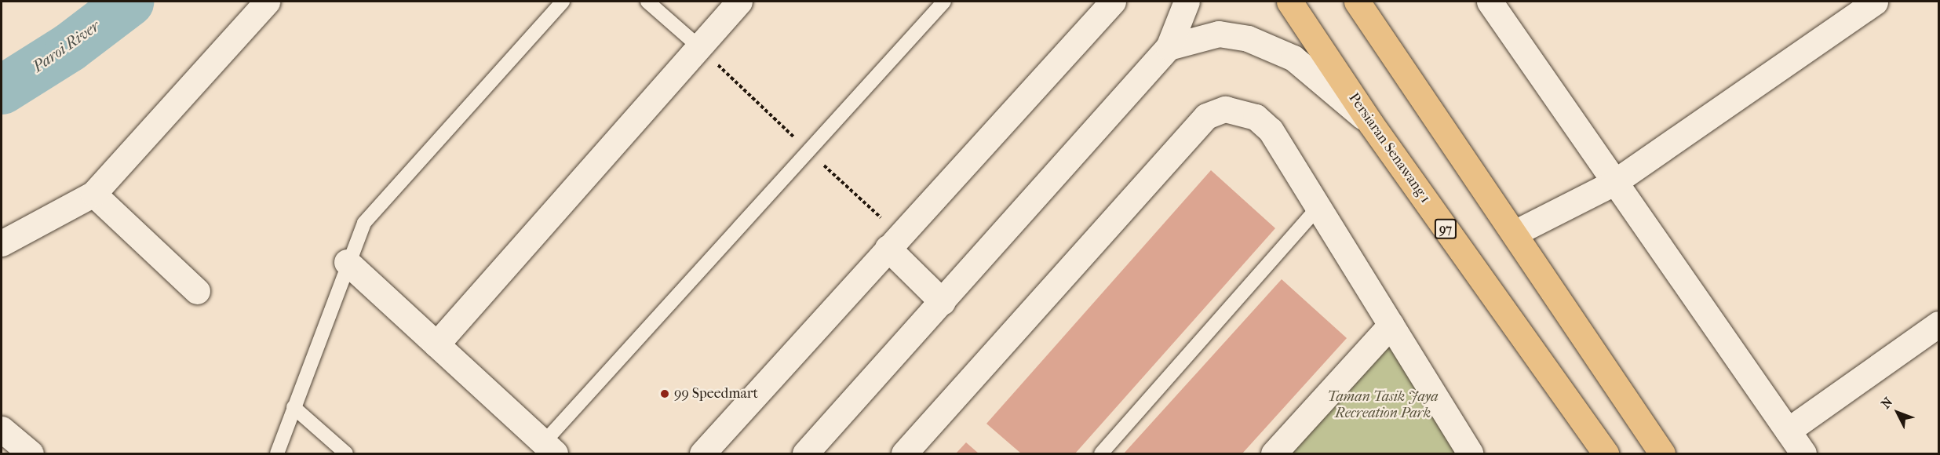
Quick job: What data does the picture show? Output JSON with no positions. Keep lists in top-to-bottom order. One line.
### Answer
{"streets":{"main road":["Persiaran Senawang 1","97"]},"water":["Paroi River"],"parks":["Taman Tasik Jaya Recreation Park"],"places":["99 Speedmart"],"north":"top left"}
